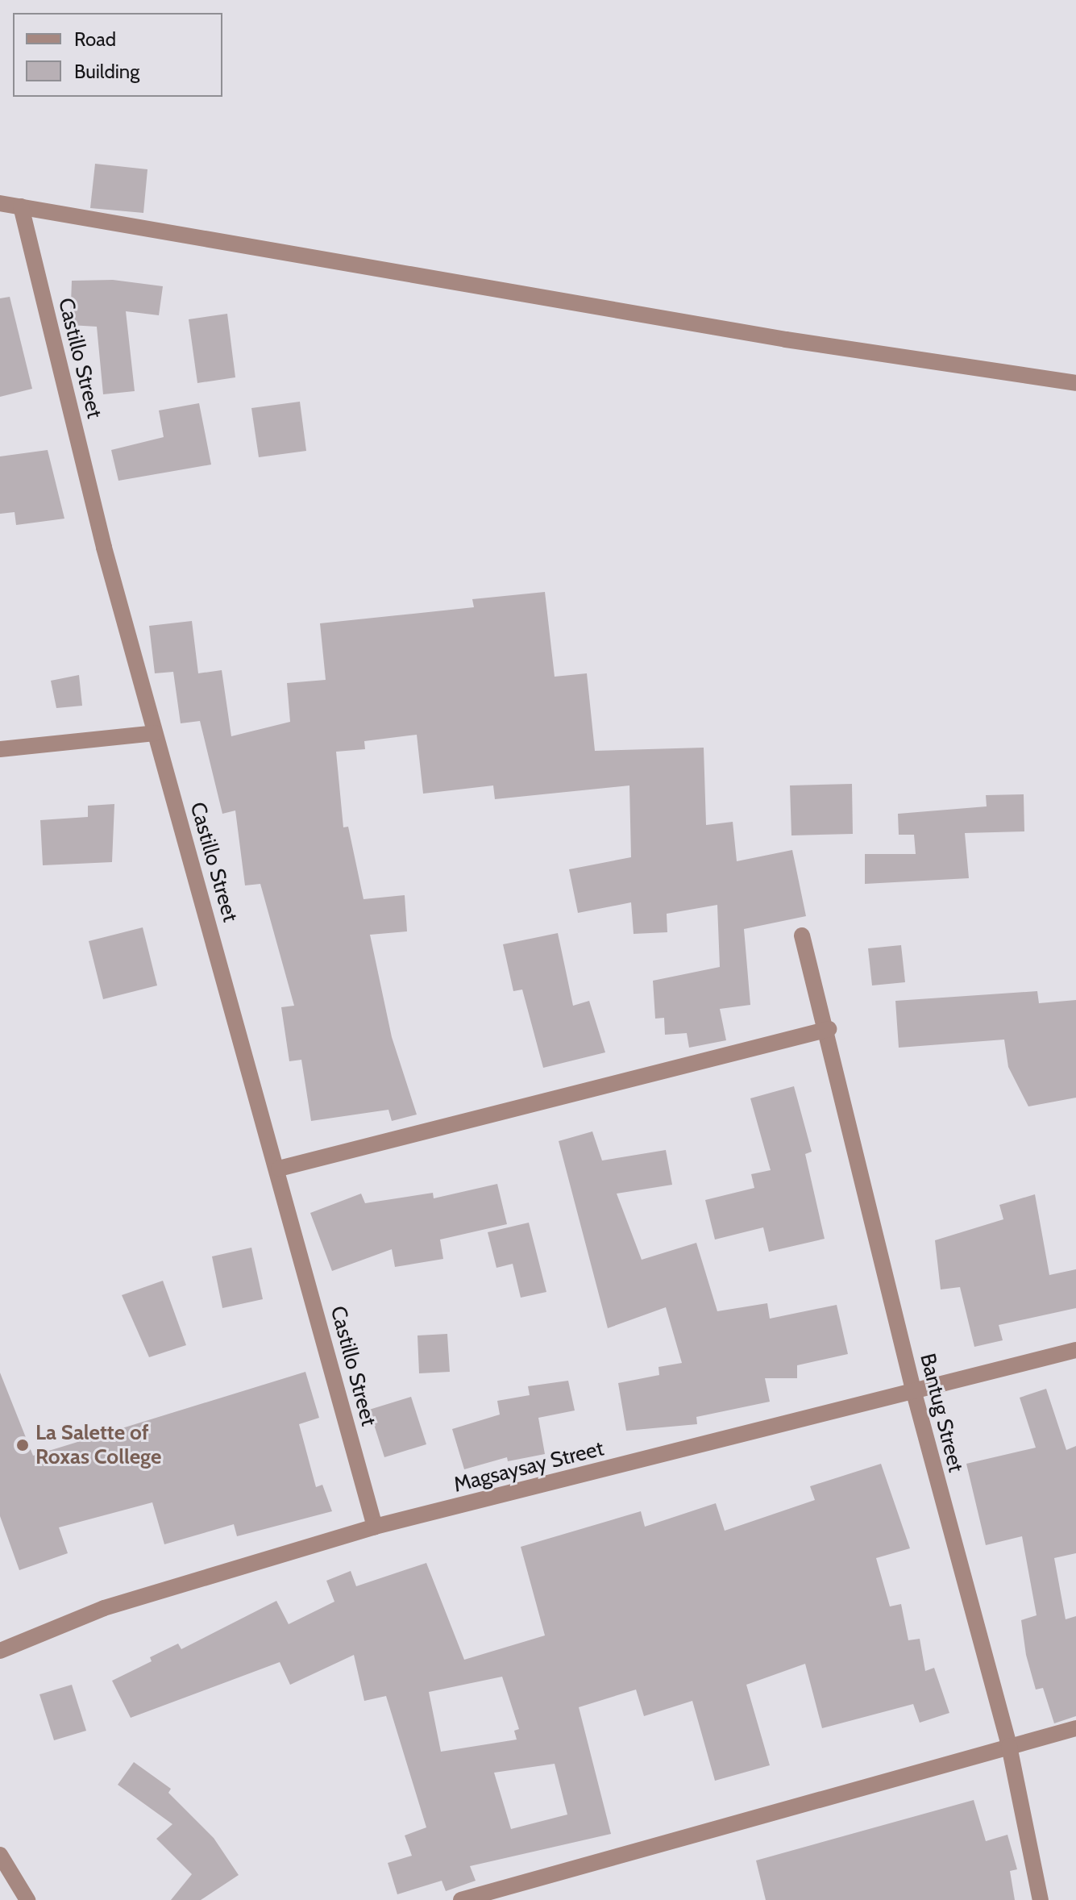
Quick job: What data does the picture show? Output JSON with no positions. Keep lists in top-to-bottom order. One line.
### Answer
{"streets":{"street":["Castillo Street","Bantug Street","Magsaysay Street"]},"crossings":[["Castillo Street","Magsaysay Street"],["Bantug Street","Magsaysay Street"]],"places":["La Salette of Roxas College"],"legend":["Road","Building"]}
